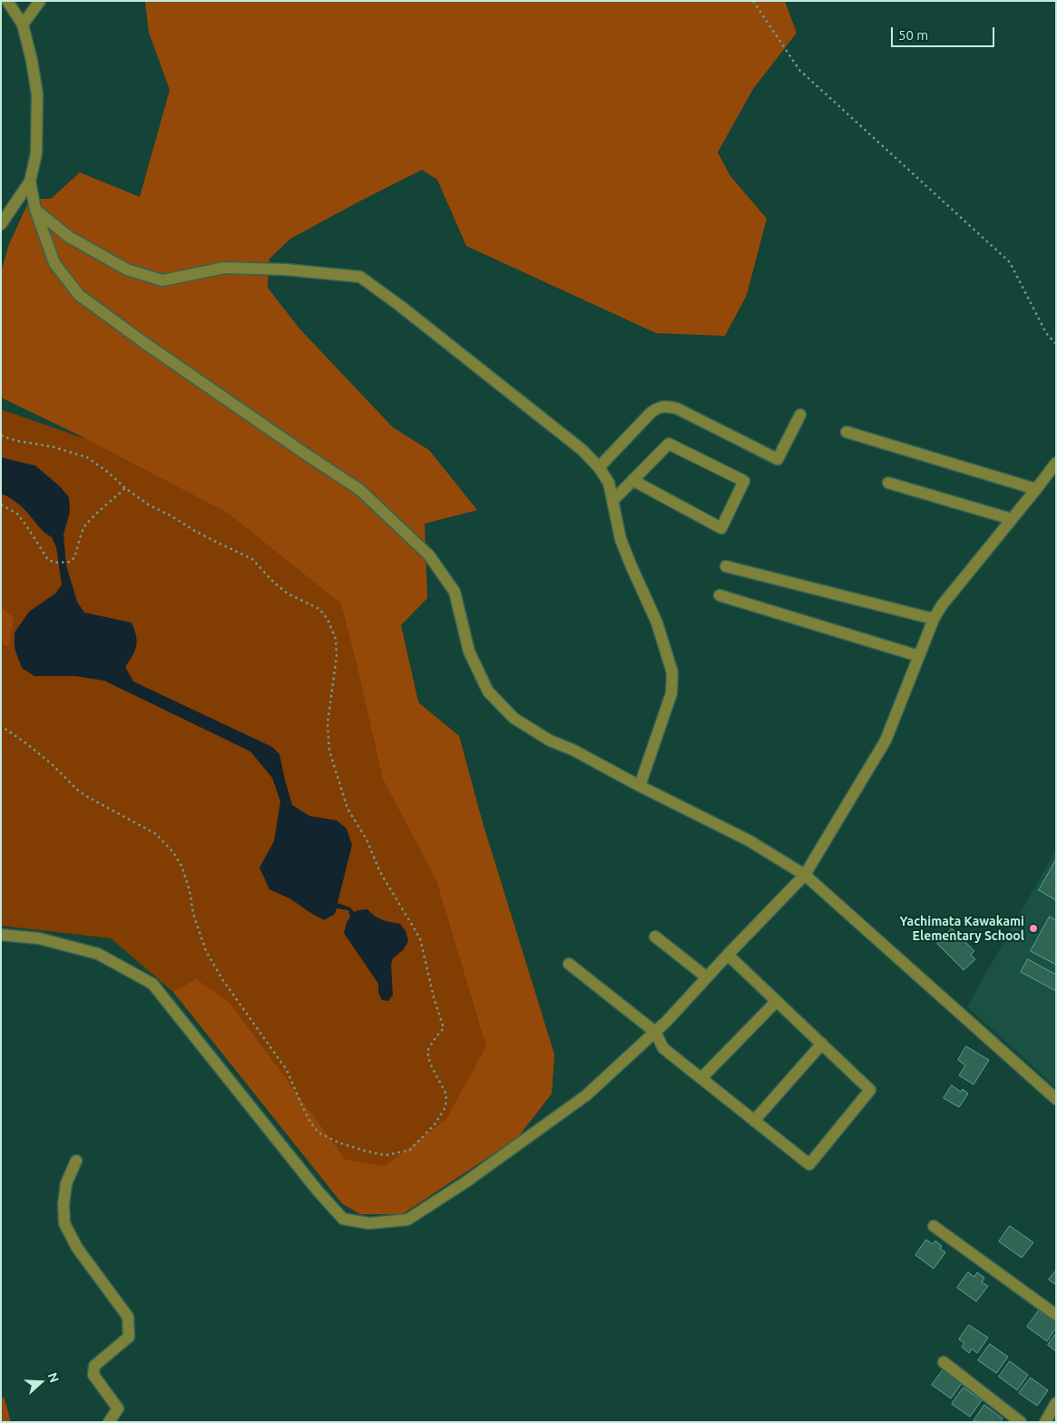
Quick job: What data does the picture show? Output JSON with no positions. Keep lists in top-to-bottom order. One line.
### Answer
{"places":["Yachimata Kawakami Elementary School"],"scale_bar":"50 m","north":"right"}
